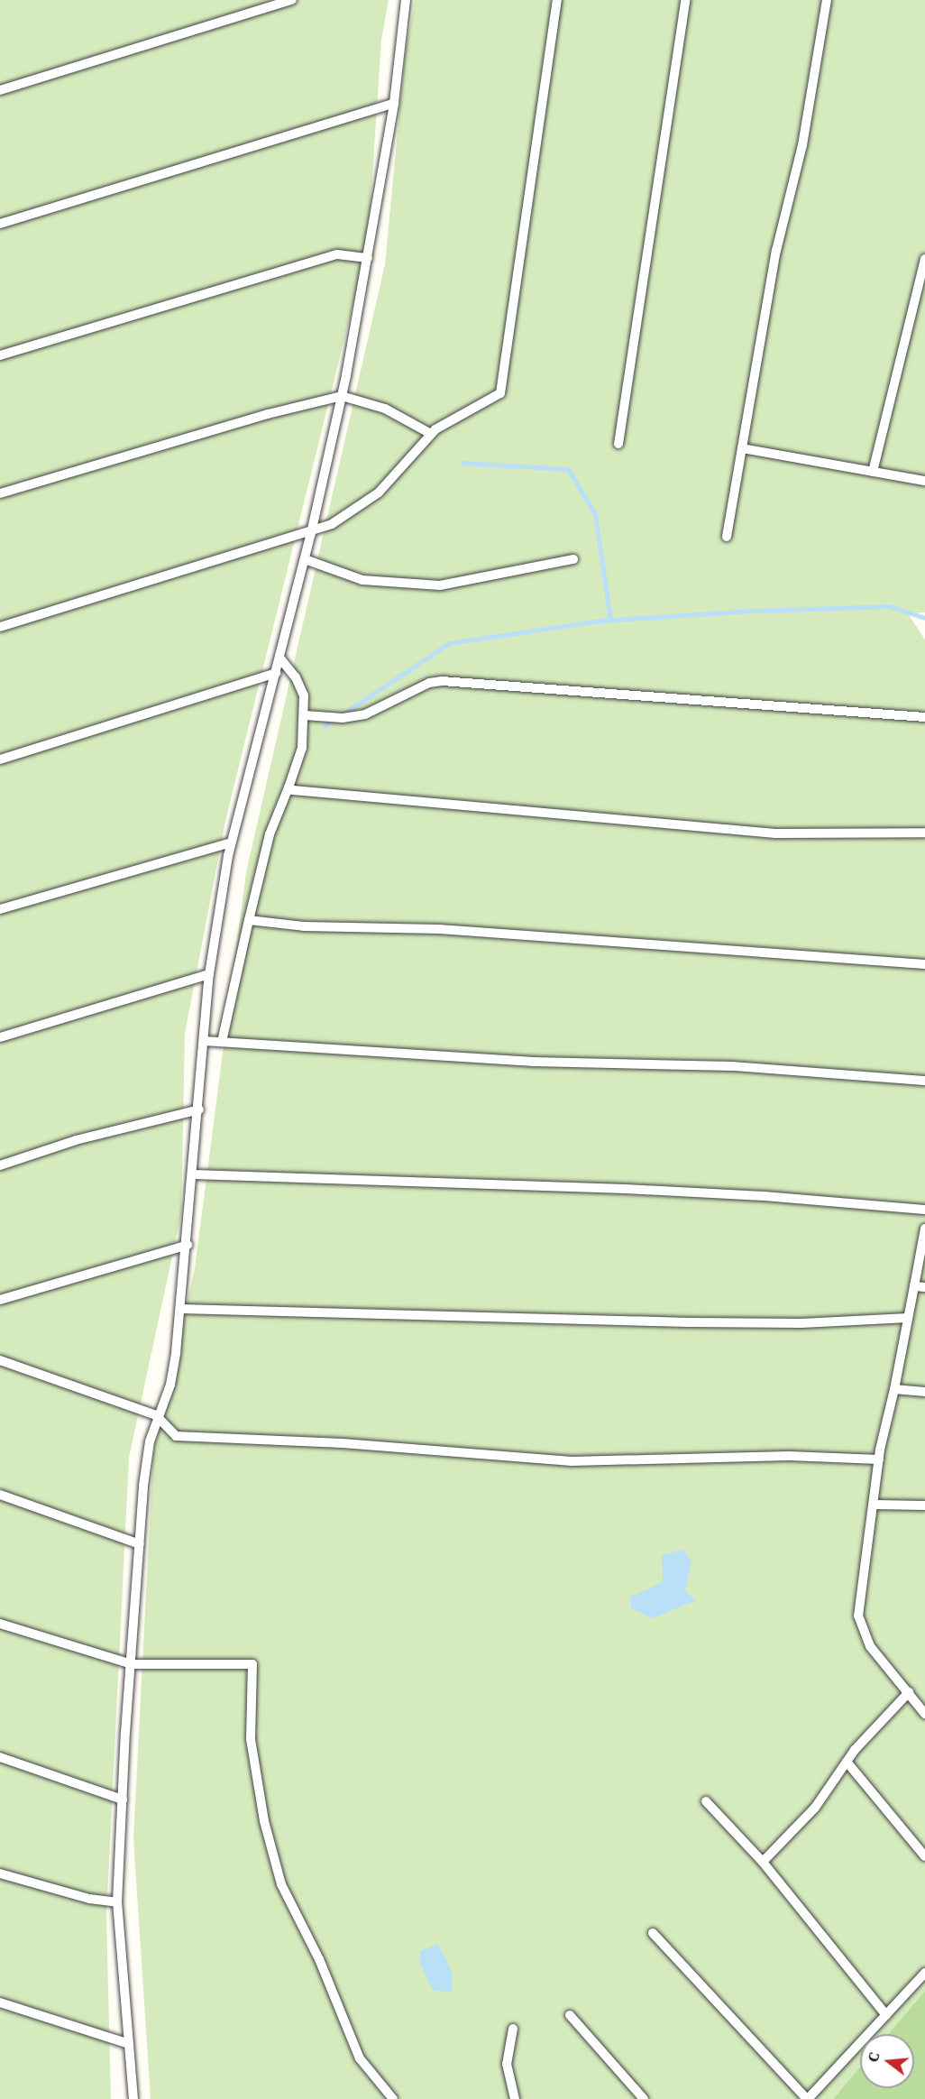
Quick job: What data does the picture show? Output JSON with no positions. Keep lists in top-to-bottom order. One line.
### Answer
{"north":"left"}
